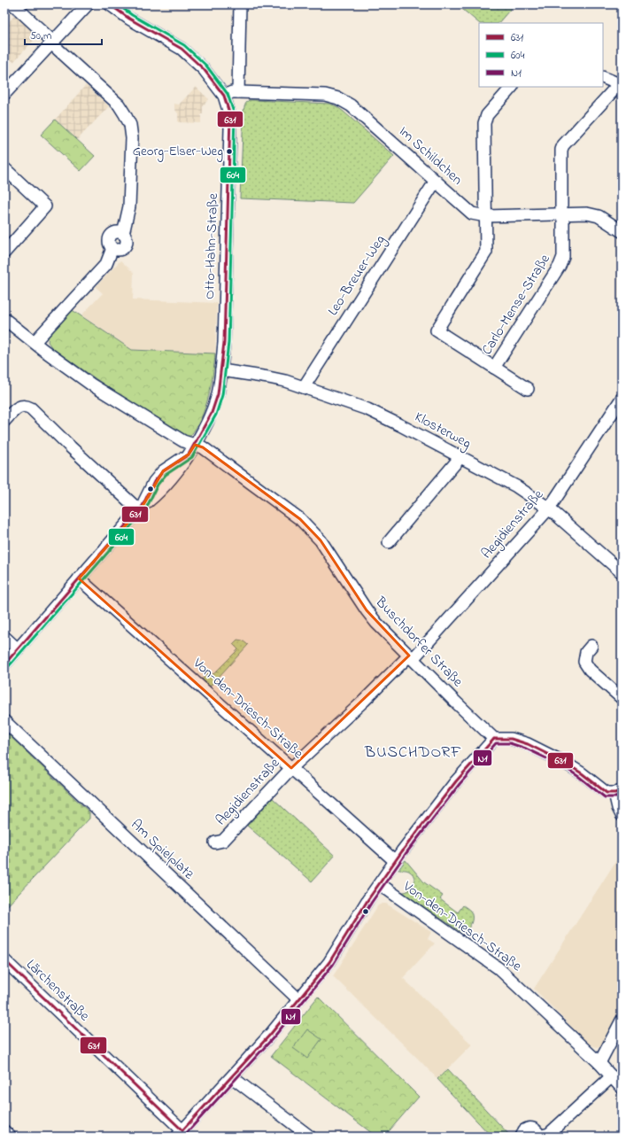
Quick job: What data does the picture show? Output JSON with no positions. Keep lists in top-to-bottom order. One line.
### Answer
{"streets":{"street":["Im Schildchen","Otto-Hahn-Straße","Leo-Breuer-Weg","Carlo-Mense-Straße","Klosterweg","Aegidienstraße","Buschdorfer Straße","Von-den-Driesch-Straße","Am Spielplatz","Lärchenstraße"]},"crossings":[["Im Schildchen","Otto-Hahn-Straße"],["Im Schildchen","Leo-Breuer-Weg"],["Im Schildchen","Carlo-Mense-Straße"],["Otto-Hahn-Straße","Klosterweg"],["Otto-Hahn-Straße","Buschdorfer Straße"],["Otto-Hahn-Straße","Von-den-Driesch-Straße"],["Leo-Breuer-Weg","Klosterweg"],["Klosterweg","Aegidienstraße"],["Aegidienstraße","Buschdorfer Straße"],["Aegidienstraße","Von-den-Driesch-Straße"]],"districts":["BUSCHDORF"],"places":["Georg-Elser-Weg"],"lines":["transit line 631","transit line 604","transit line N1"],"legend":["631","604","N1"],"scale_bar":"50 m"}
